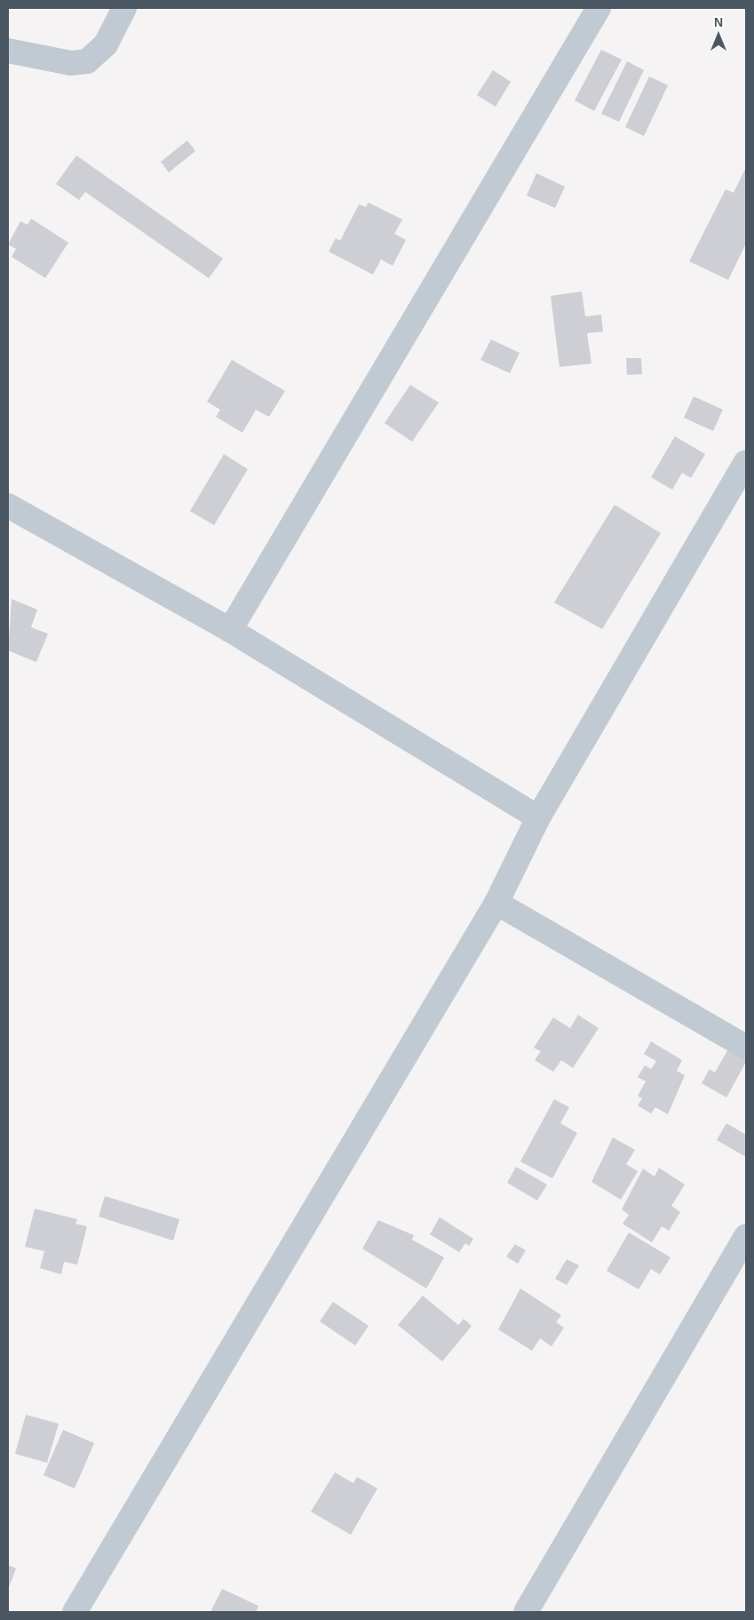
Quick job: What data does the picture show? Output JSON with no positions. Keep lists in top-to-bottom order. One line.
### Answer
{"north":"top"}
